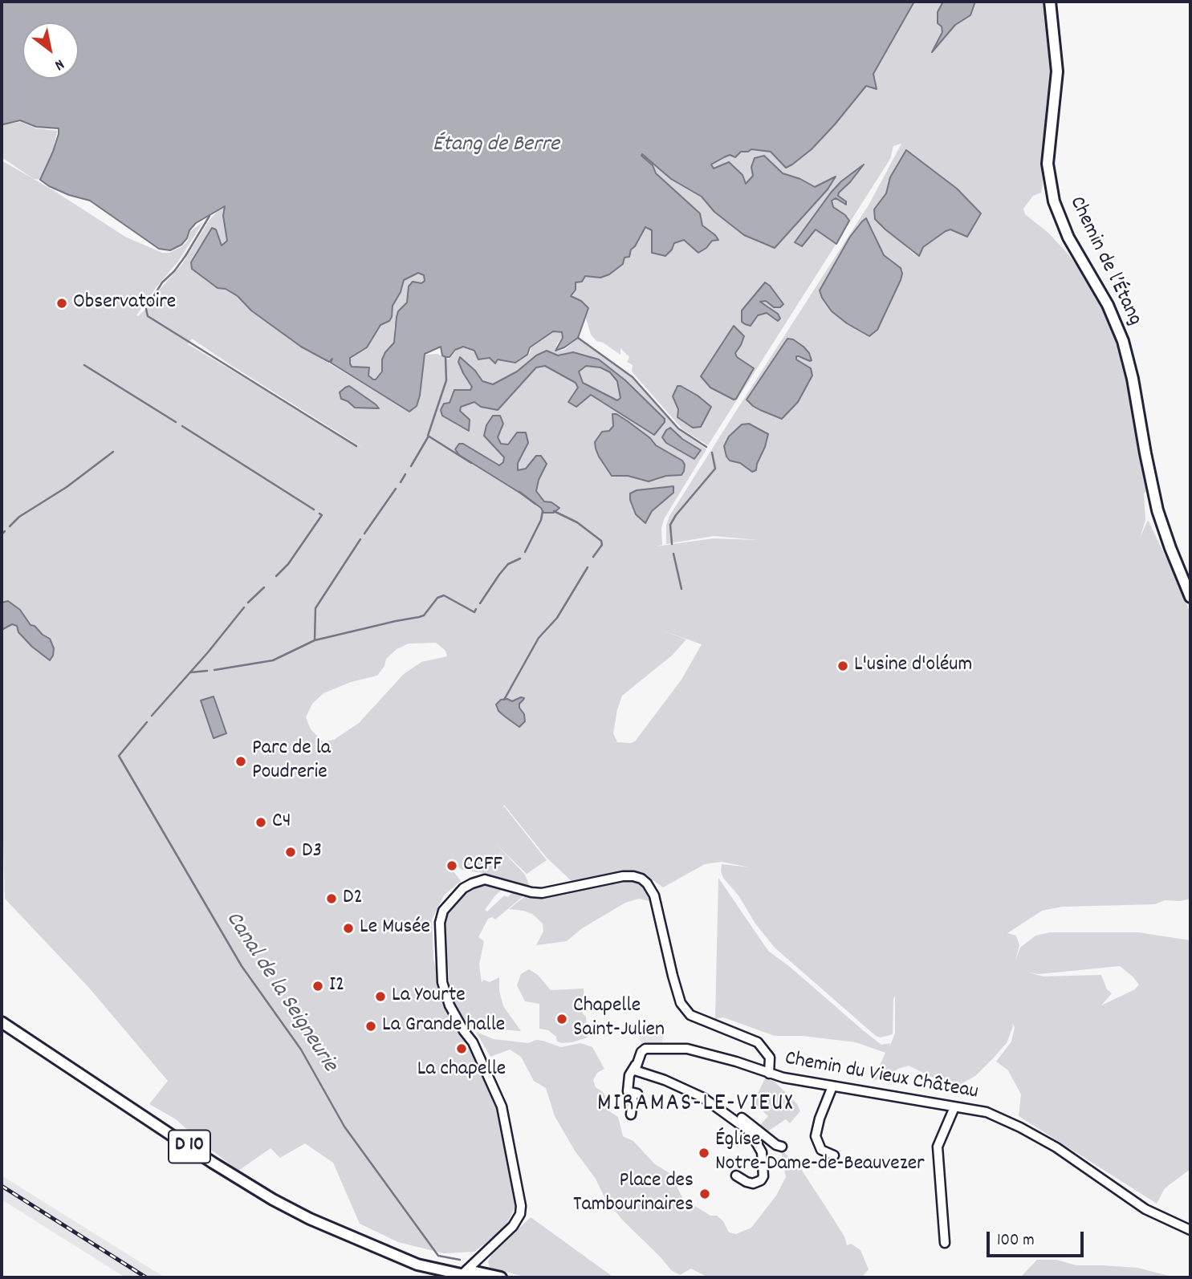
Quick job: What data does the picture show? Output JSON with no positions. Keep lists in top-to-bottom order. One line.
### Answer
{"streets":{"main road":["Chemin de l’Étang","D 10"],"street":["Chemin du Vieux Château"]},"crossings":[["Chemin du Vieux Château","D 10"]],"districts":["MIRAMAS-LE-VIEUX"],"water":["Étang de Berre","Canal de la Seigneurie"],"places":["Observatoire","L'usine d'oléum","Parc de la Poudrerie","C4","D3","CCFF","D2","Le Musée","I2","La Yourte","Chapelle Saint-Julien","La Grande halle","La chapelle","Église Notre-Dame-de-Beauvezer","Place des Tambourinaires"],"scale_bar":"100 m","north":"bottom right"}
